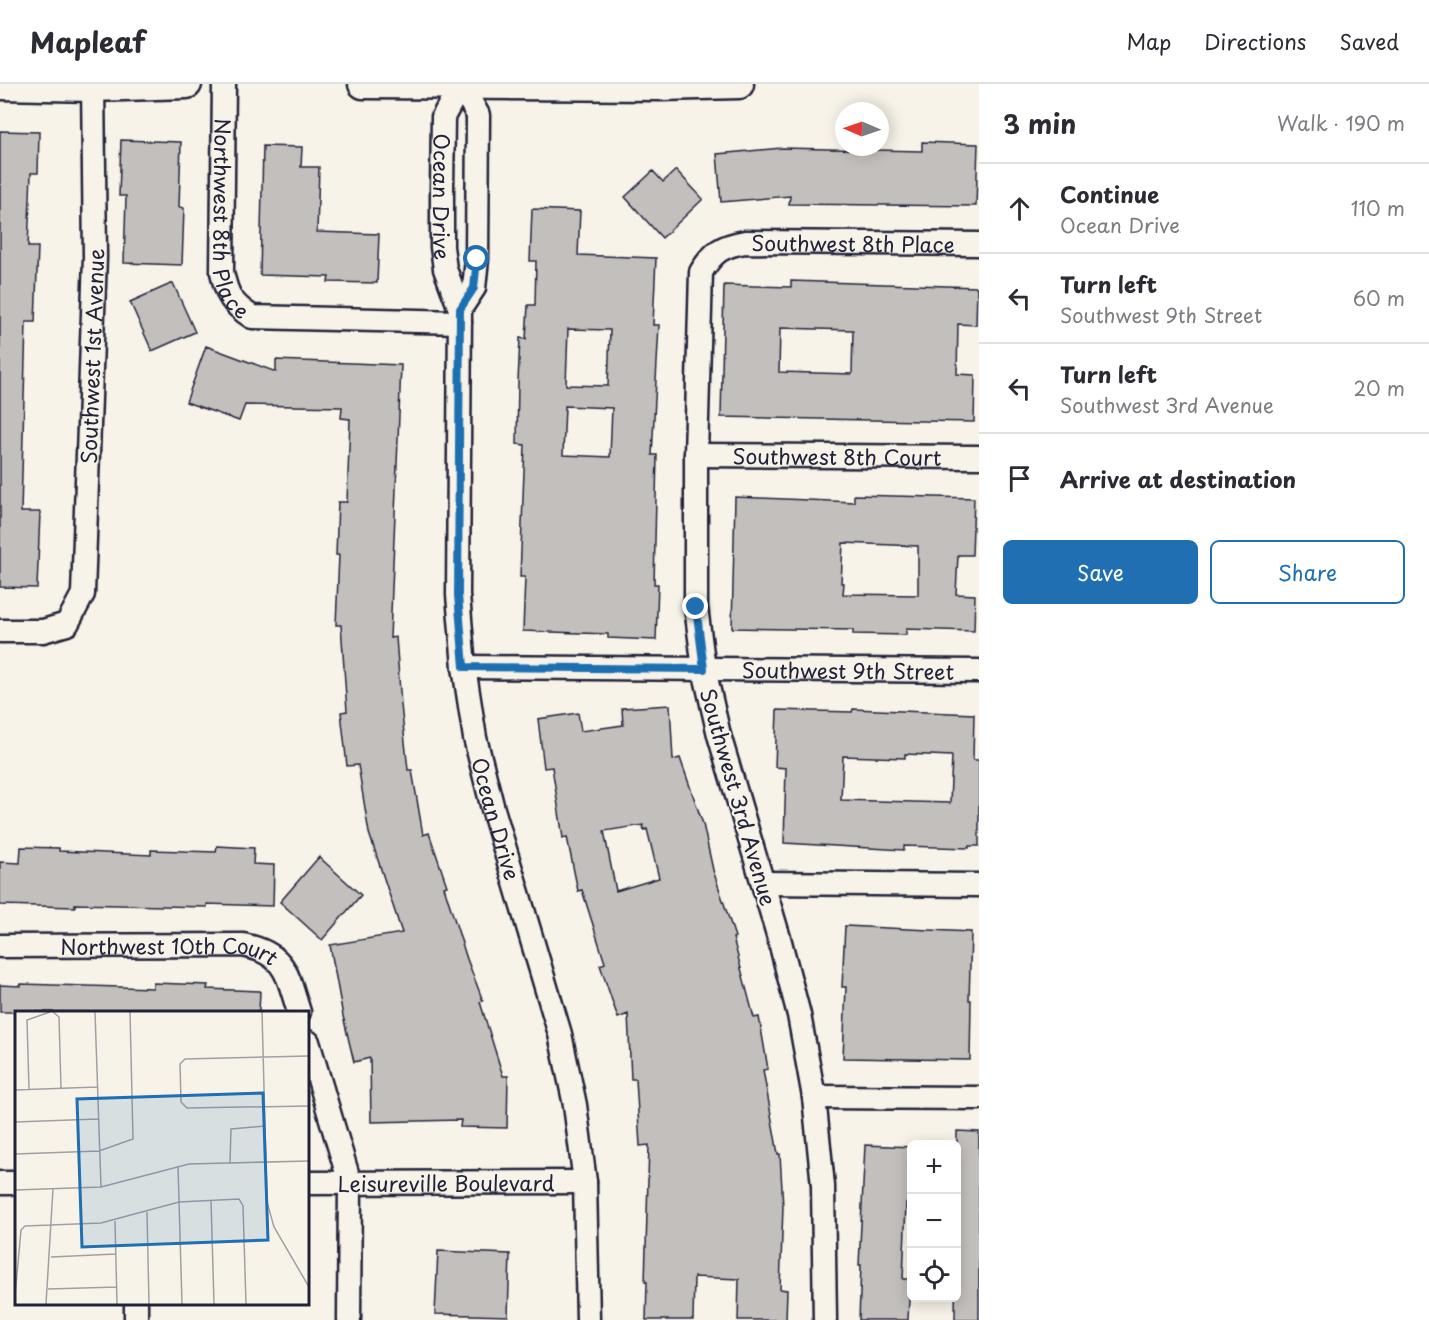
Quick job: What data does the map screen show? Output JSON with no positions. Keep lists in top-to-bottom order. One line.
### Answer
{"streets":{"street":["Ocean Drive","Northwest 8th Place","Southwest 8th Place","Southwest 1st Avenue","Southwest 8th Court","Southwest 9th Street","Southwest 3rd Avenue","Northwest 10th Court","Leisureville Boulevard"]},"crossings":[["Ocean Drive","Northwest 8th Place"],["Ocean Drive","Southwest 9th Street"],["Ocean Drive","Leisureville Boulevard"],["Southwest 8th Place","Southwest 3rd Avenue"],["Southwest 8th Court","Southwest 3rd Avenue"],["Southwest 9th Street","Southwest 3rd Avenue"]],"north":"left","page":{"header":"Mapleaf","nav":["Map","Directions","Saved"],"heading":["3 min","Walk · 190 m"],"list":[["Continue","Ocean Drive","110 m"],["Turn left","Southwest 9th Street","60 m"],["Turn left","Southwest 3rd Avenue","20 m"],"Arrive at destination"],"buttons":["Save","Share"],"map_buttons":["+","−"]}}
